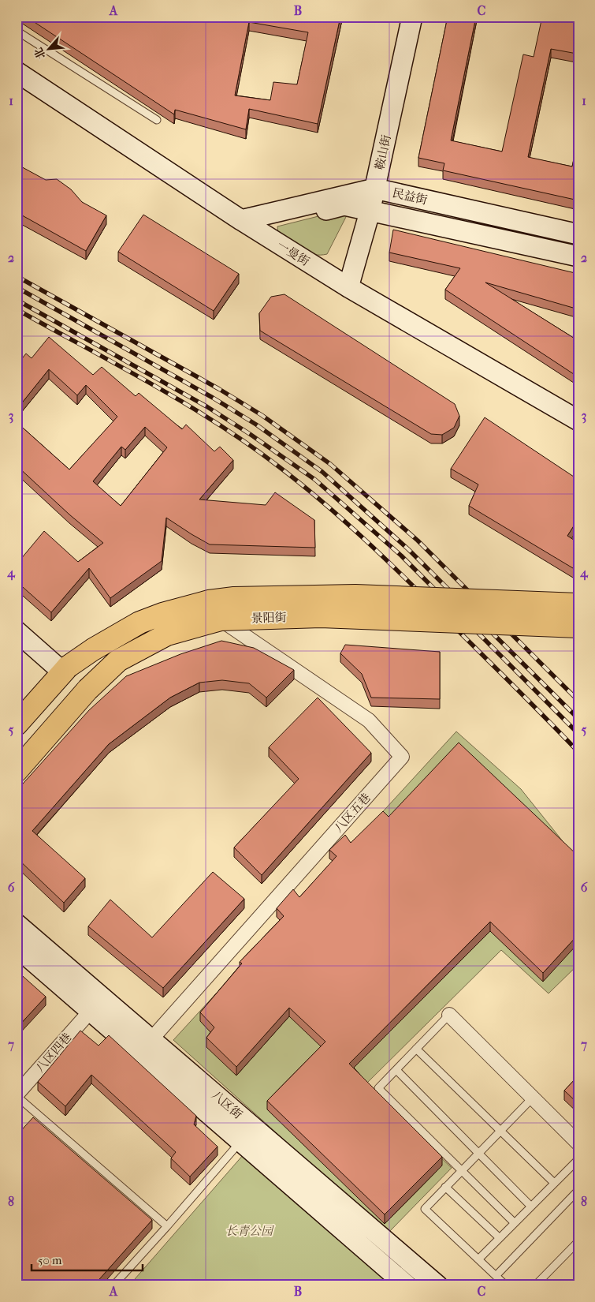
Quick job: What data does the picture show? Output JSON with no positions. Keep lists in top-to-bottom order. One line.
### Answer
{"streets":{"main road":["鞍山街","民益街","一曼街","景阳街","八区街"],"street":["八区五巷","八区四巷"]},"crossings":[["鞍山街","民益街"],["鞍山街","一曼街"],["民益街","一曼街"],["景阳街","八区五巷"],["八区五巷","八区街"],["八区四巷","八区街"]],"parks":["长青公园"],"scale_bar":"50 m","north":"bottom left","grid":{"columns":["A","B","C"],"rows":["1","2","3","4","5","6","7","8"]}}
